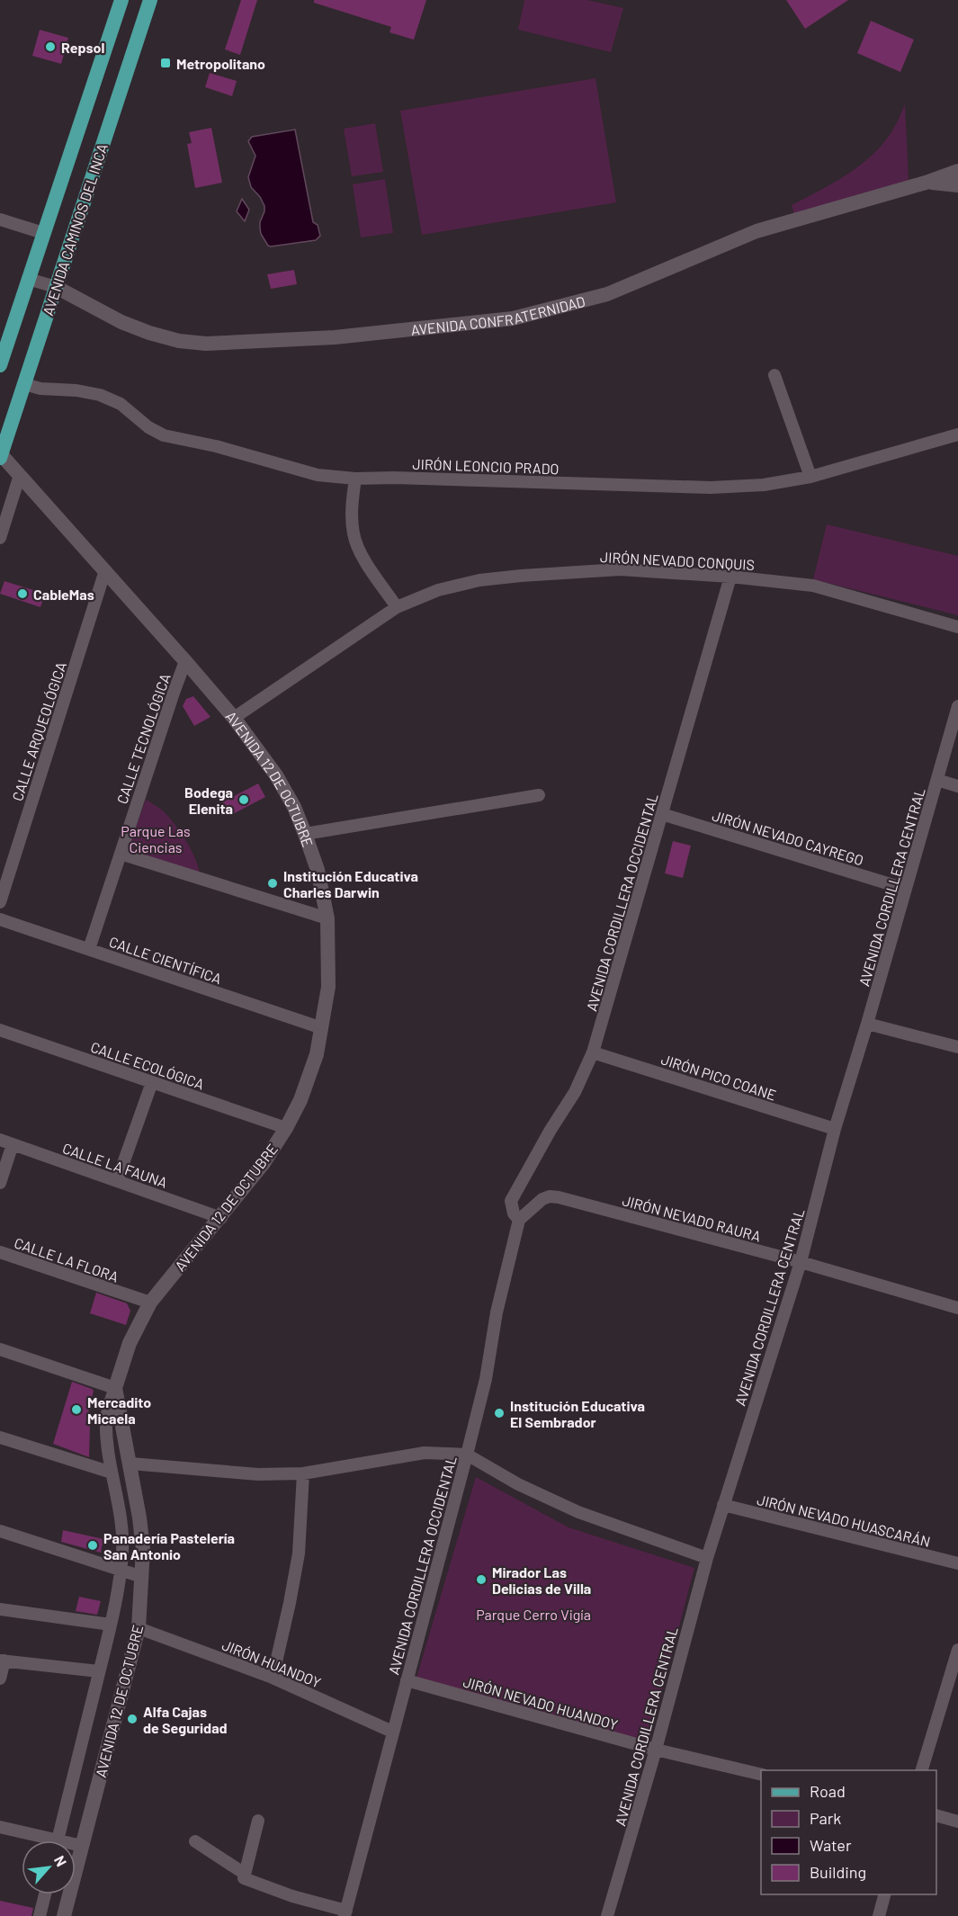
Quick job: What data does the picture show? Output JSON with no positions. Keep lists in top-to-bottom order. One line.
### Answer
{"streets":{"main road":["AVENIDA CAMINOS DEL INCA"],"street":["AVENIDA CONFRATERNIDAD","JIRÓN LEONCIO PRADO","JIRÓN NEVADO CONQUIS","CALLE ARQUEOLÓGICA","CALLE TECNOLÓGICA","AVENIDA 12 DE OCTUBRE","JIRÓN NEVADO CAYREGO","AVENIDA CORDILLERA CENTRAL","AVENIDA CORDILLERA OCCIDENTAL","CALLE CIENTÍFICA","CALLE ECOLÓGICA","JIRÓN PICO COANE","CALLE LA FAUNA","JIRÓN NEVADO RAURA","CALLE LA FLORA","JIRÓN NEVADO HUASCARÁN","JIRÓN HUANDOY","JIRÓN NEVADO HUANDOY"]},"crossings":[["AVENIDA CAMINOS DEL INCA","AVENIDA CONFRATERNIDAD"],["AVENIDA CAMINOS DEL INCA","JIRÓN LEONCIO PRADO"],["AVENIDA CAMINOS DEL INCA","AVENIDA 12 DE OCTUBRE"],["JIRÓN NEVADO CONQUIS","AVENIDA 12 DE OCTUBRE"],["JIRÓN NEVADO CONQUIS","AVENIDA CORDILLERA OCCIDENTAL"],["CALLE ARQUEOLÓGICA","AVENIDA 12 DE OCTUBRE"],["CALLE TECNOLÓGICA","AVENIDA 12 DE OCTUBRE"],["CALLE TECNOLÓGICA","CALLE CIENTÍFICA"],["AVENIDA 12 DE OCTUBRE","CALLE CIENTÍFICA"],["AVENIDA 12 DE OCTUBRE","CALLE ECOLÓGICA"],["AVENIDA 12 DE OCTUBRE","CALLE LA FAUNA"],["AVENIDA 12 DE OCTUBRE","CALLE LA FLORA"],["AVENIDA 12 DE OCTUBRE","JIRÓN HUANDOY"],["JIRÓN NEVADO CAYREGO","AVENIDA CORDILLERA CENTRAL"],["JIRÓN NEVADO CAYREGO","AVENIDA CORDILLERA OCCIDENTAL"],["AVENIDA CORDILLERA CENTRAL","JIRÓN PICO COANE"],["AVENIDA CORDILLERA CENTRAL","JIRÓN NEVADO RAURA"],["AVENIDA CORDILLERA CENTRAL","JIRÓN NEVADO HUASCARÁN"],["AVENIDA CORDILLERA CENTRAL","JIRÓN NEVADO HUANDOY"],["AVENIDA CORDILLERA OCCIDENTAL","JIRÓN PICO COANE"],["AVENIDA CORDILLERA OCCIDENTAL","JIRÓN NEVADO RAURA"],["AVENIDA CORDILLERA OCCIDENTAL","JIRÓN HUANDOY"],["AVENIDA CORDILLERA OCCIDENTAL","JIRÓN NEVADO HUANDOY"]],"parks":["Parque Las Ciencias","Parque Cerro Vigía"],"places":{"other":["Repsol","CableMas","Bodega Elenita","Institución Educativa Charles Darwin","Mercadito Micaela","Institución Educativa El Sembrador","Panadería Pastelería San Antonio","Mirador Las Delicias de Villa","Alfa Cajas de Seguridad"],"transit":["Metropolitano"]},"legend":["Road","Park","Water","Building"],"north":"top right"}
